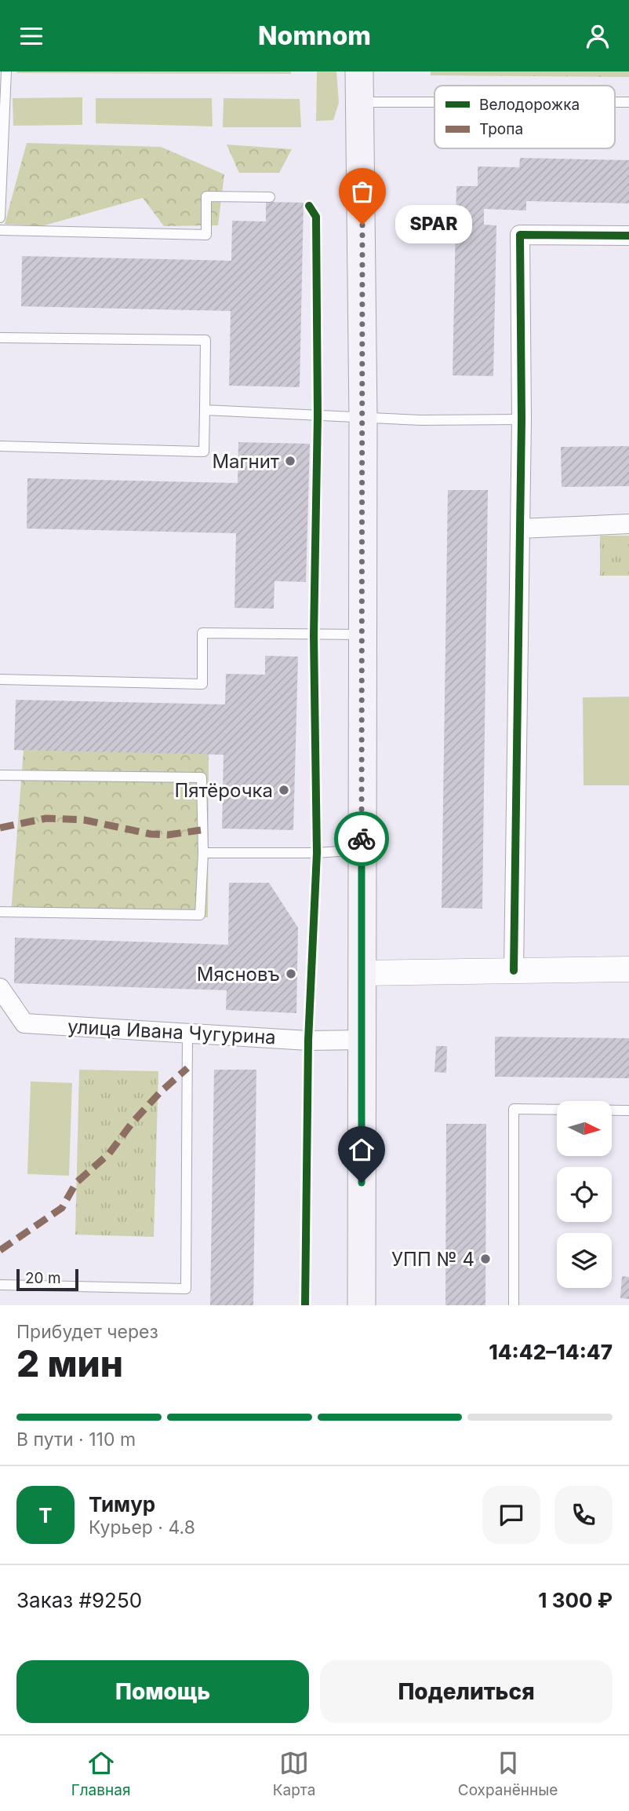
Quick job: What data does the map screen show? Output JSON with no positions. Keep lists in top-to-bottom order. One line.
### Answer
{"streets":{"street":["улица Ивана Чугурина"]},"places":["SPAR","Магнит","Пятёрочка","Мясновъ","УПП № 4"],"legend":["Велодорожка","Тропа"],"scale_bar":"20 m","north":"right","page":{"header":"Nomnom","bubble":"SPAR","scale":"20 m","heading":["2 мин","Прибудет через","14:42–14:47"],"panel":["Тимур","Курьер · 4.8","Заказ #9250","1 300 ₽"],"bar":"В пути · 110 m","round":"Т","buttons":["Помощь","Поделиться"],"tabs":["Главная","Карта","Сохранённые"]}}
